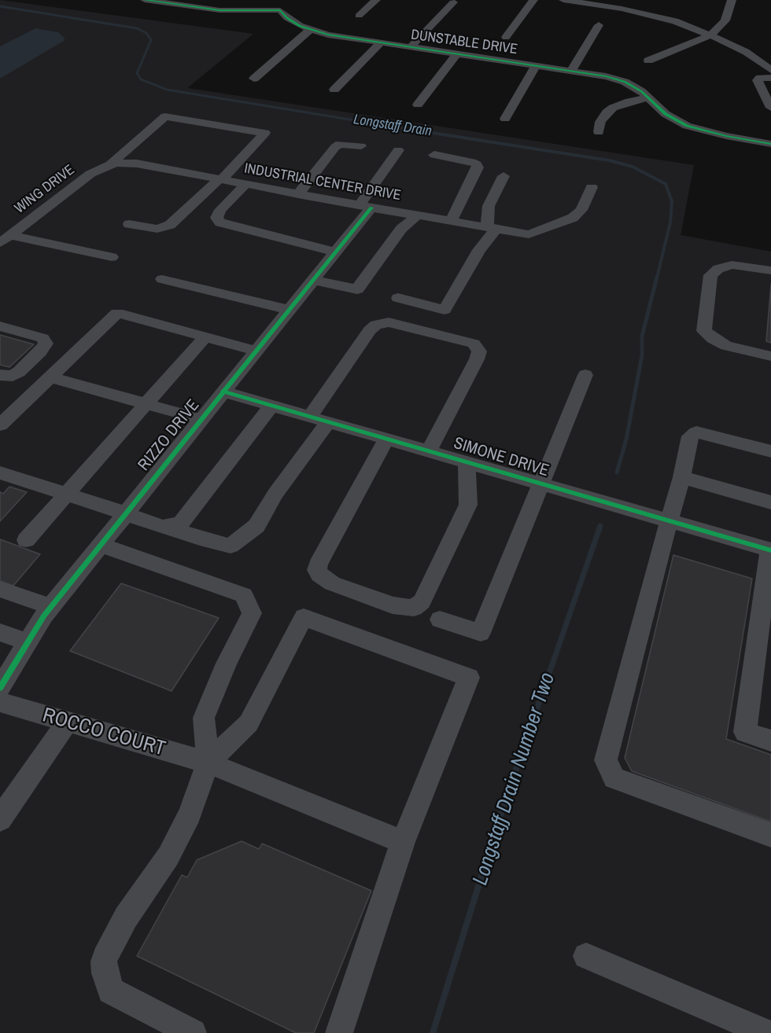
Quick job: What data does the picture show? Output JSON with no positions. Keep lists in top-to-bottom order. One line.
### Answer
{"streets":{"street":["DUNSTABLE DRIVE","INDUSTRIAL CENTER DRIVE","WING DRIVE","RIZZO DRIVE","SIMONE DRIVE","ROCCO COURT"]},"crossings":[["INDUSTRIAL CENTER DRIVE","WING DRIVE"],["INDUSTRIAL CENTER DRIVE","RIZZO DRIVE"],["RIZZO DRIVE","SIMONE DRIVE"]],"water":["Longstaff Drain","Longstaff Drain Number Two"]}
